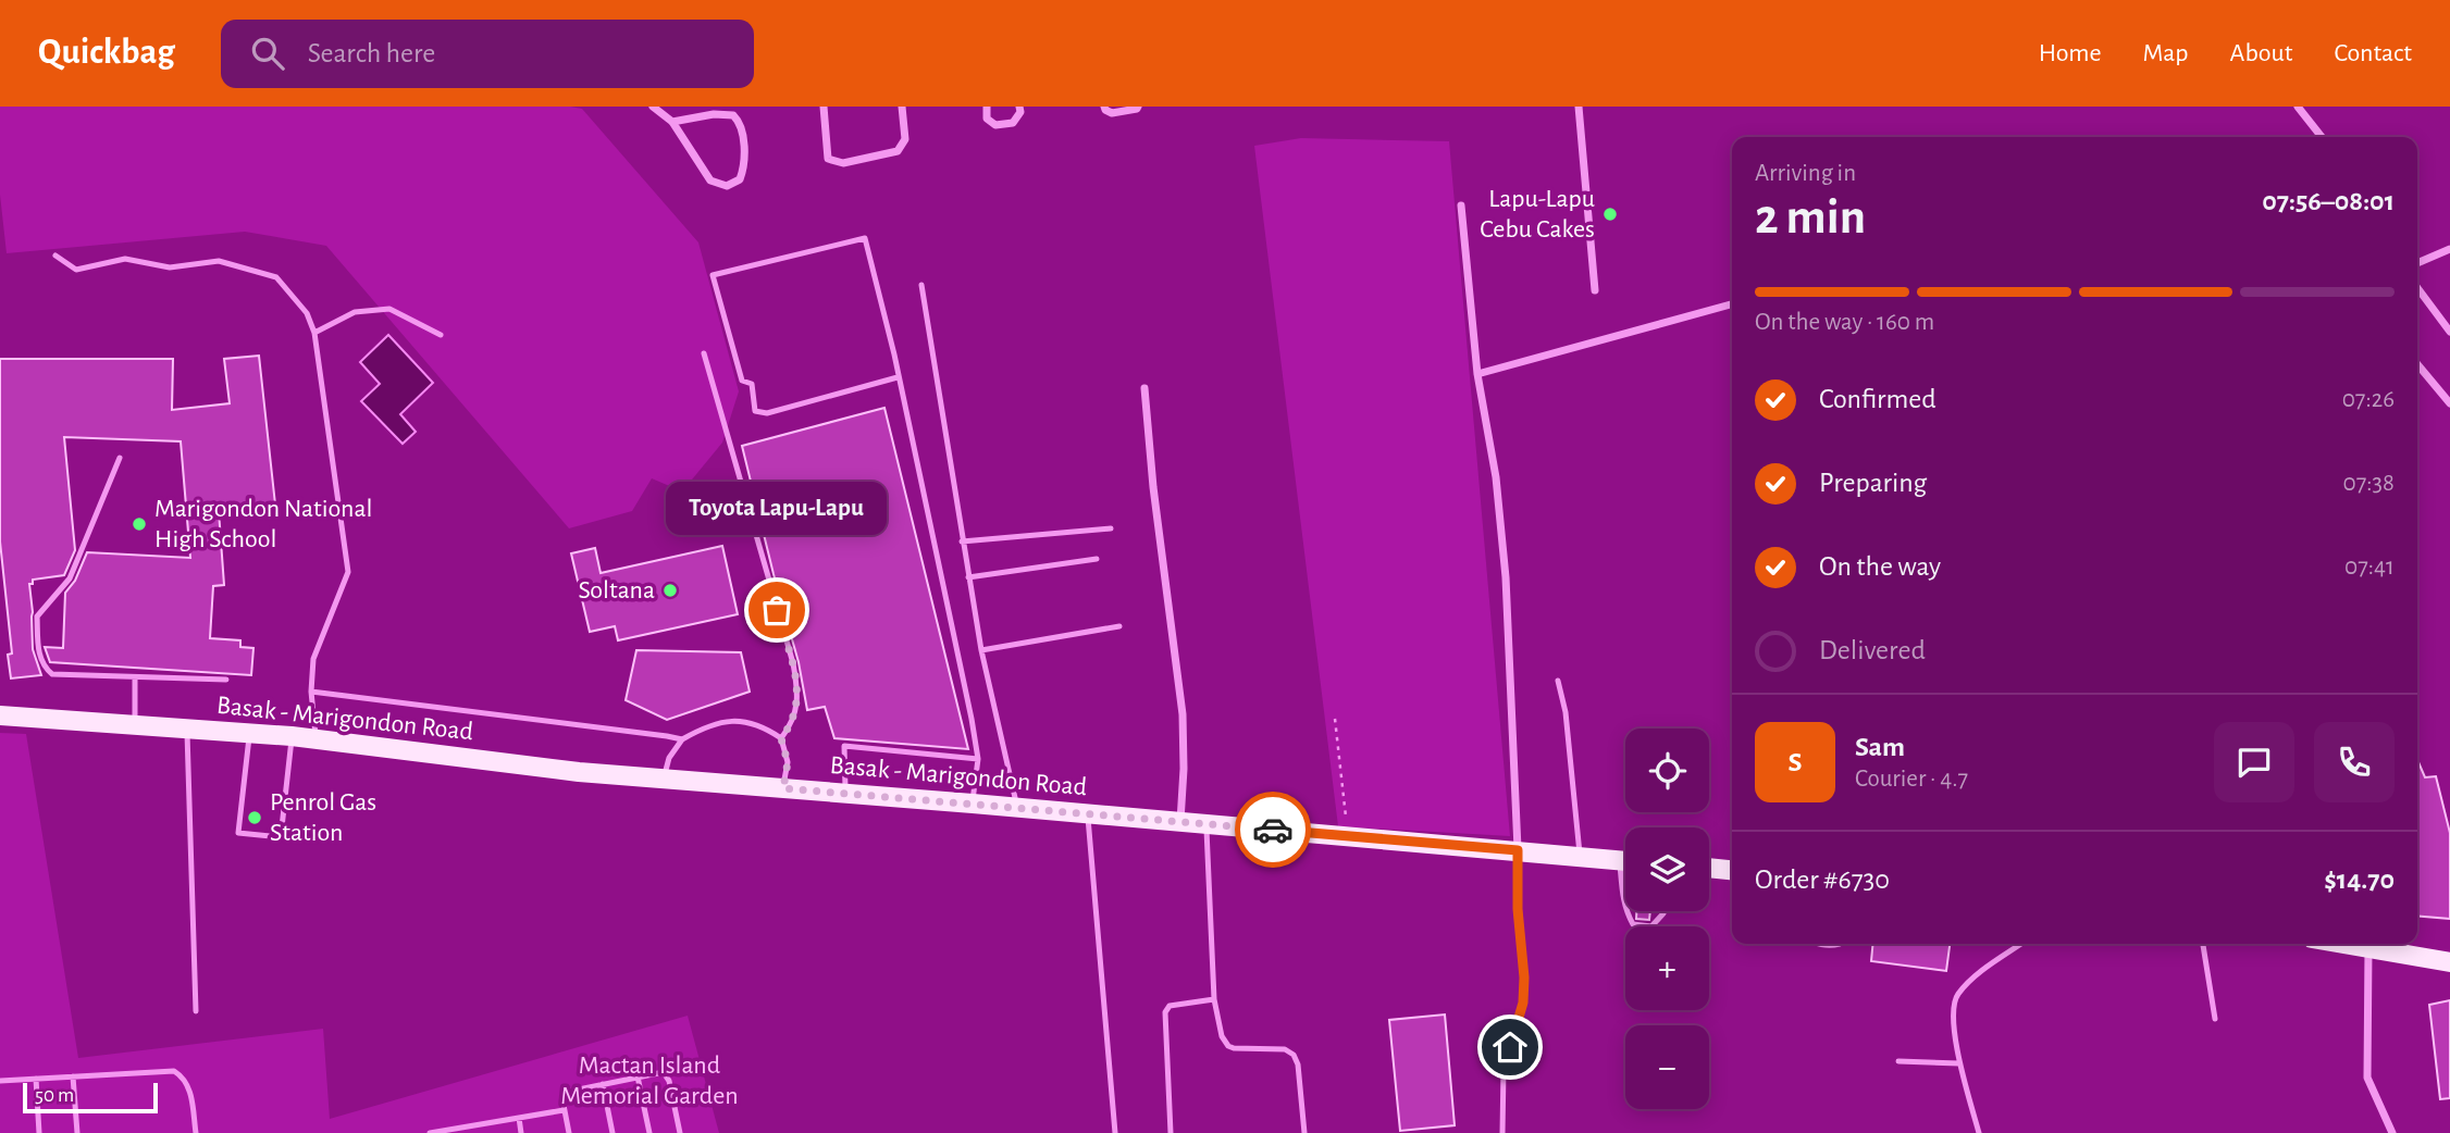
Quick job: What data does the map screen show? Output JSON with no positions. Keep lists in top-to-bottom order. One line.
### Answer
{"streets":{"main road":["Basak - Marigondon Road"]},"parks":["Mactan Island Memorial Garden"],"places":["Lapu-Lapu Cebu Cakes","Marigondon National High School","Soltana","Toyota Lapu-Lapu","Penrol Gas Station"],"scale_bar":"50 m","page":{"header":"Quickbag","search":"Search here","nav":["Home","Map","About","Contact"],"heading":["2 min","Arriving in","07:56–08:01"],"panel":["Sam","Courier · 4.7","Order #6730","$14.70"],"bar":"On the way · 160 m","list":[["Confirmed","07:26"],["Preparing","07:38"],["On the way","07:41"],"Delivered"],"bubble":"Toyota Lapu-Lapu","round":"S","map_buttons":["+","−"],"scale":"50 m"}}
